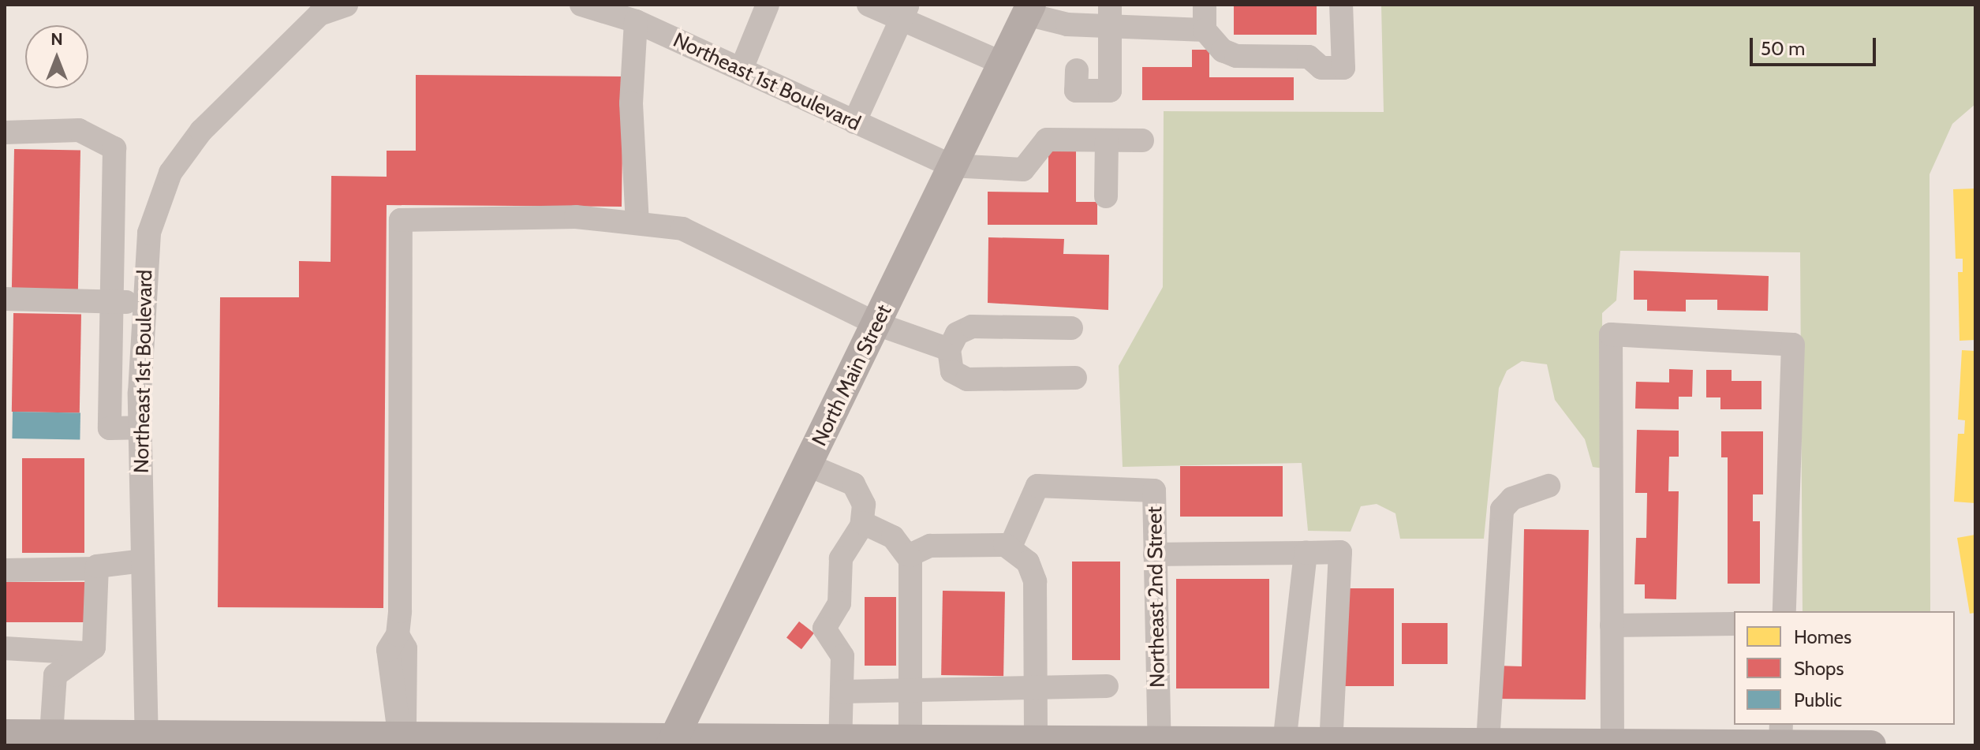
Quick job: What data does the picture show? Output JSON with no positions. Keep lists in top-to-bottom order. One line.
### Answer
{"streets":{"main road":["North Main Street"],"street":["Northeast 1st Boulevard","Northeast 2nd Street"]},"crossings":[["Northeast 1st Boulevard","North Main Street"]],"legend":["Homes","Shops","Public"],"scale_bar":"50 m","north":"top"}
